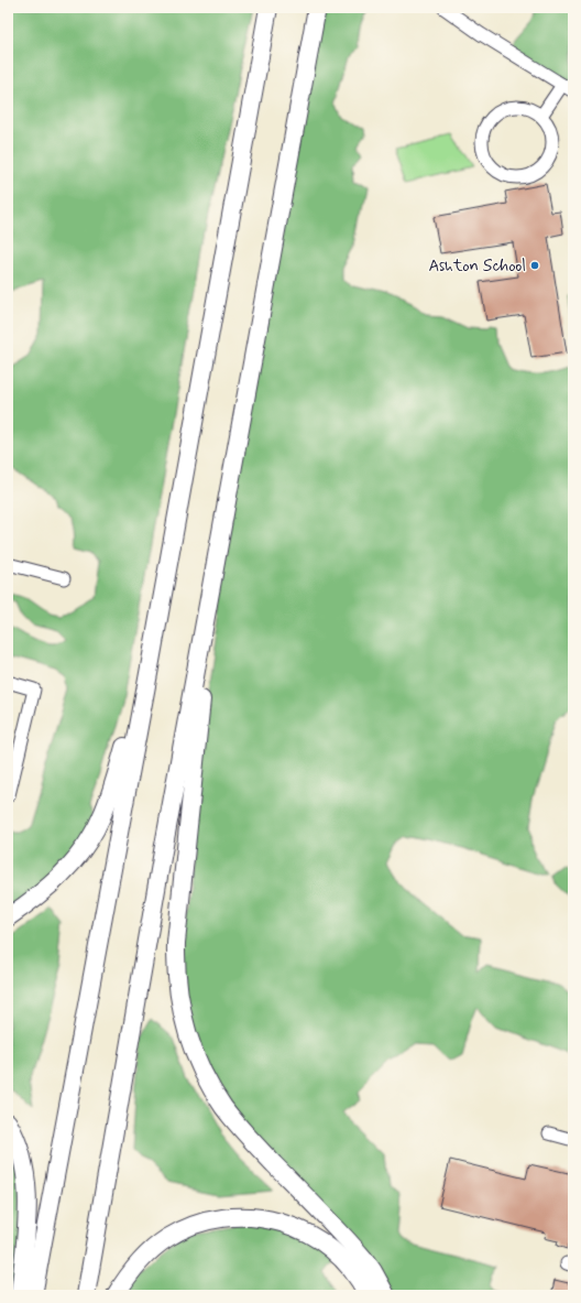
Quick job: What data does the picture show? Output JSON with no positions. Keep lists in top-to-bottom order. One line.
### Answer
{"places":["Ashton School"]}
